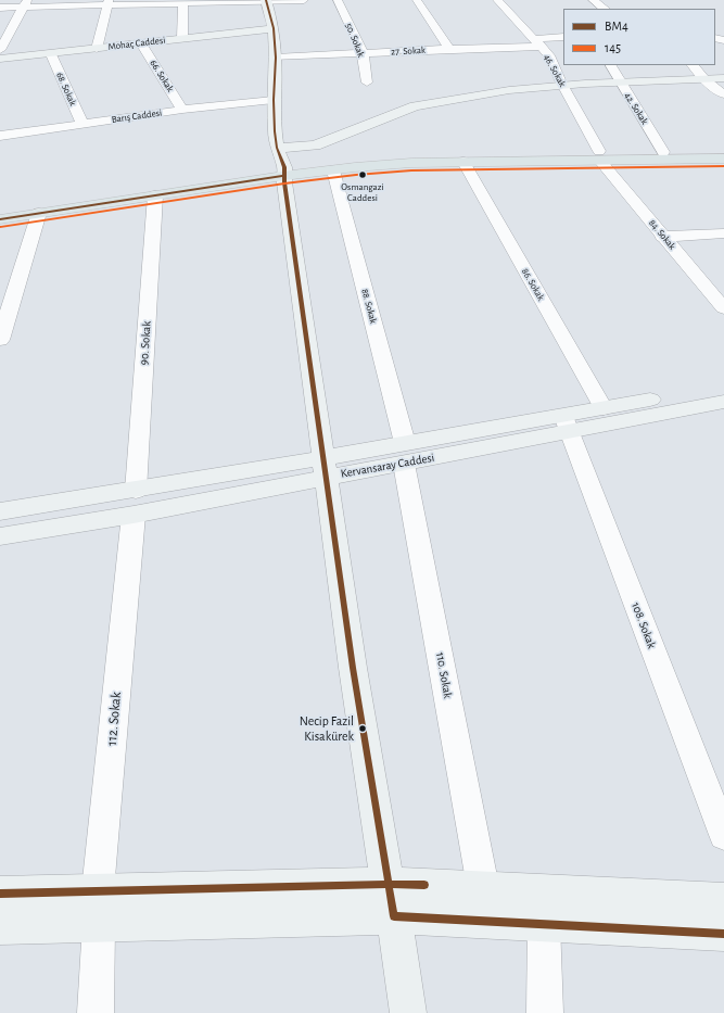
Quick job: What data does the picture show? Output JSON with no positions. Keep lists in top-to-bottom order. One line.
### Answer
{"streets":{"street":["50. Sokak","Mohaç Caddesi","27. Sokak","46. Sokak","66. Sokak","68. Sokak","42. Sokak","Barış Caddesi","84. Sokak","86. Sokak","88. Sokak","90. Sokak","Kervansaray Caddesi","108. Sokak","110. Sokak","112. Sokak"]},"crossings":[["50. Sokak","27. Sokak"],["Mohaç Caddesi","66. Sokak"],["Mohaç Caddesi","68. Sokak"],["27. Sokak","46. Sokak"],["46. Sokak","84. Sokak"],["66. Sokak","Barış Caddesi"],["68. Sokak","Barış Caddesi"],["86. Sokak","Kervansaray Caddesi"],["88. Sokak","Kervansaray Caddesi"],["88. Sokak","110. Sokak"],["90. Sokak","Kervansaray Caddesi"],["90. Sokak","112. Sokak"],["Kervansaray Caddesi","108. Sokak"],["Kervansaray Caddesi","110. Sokak"],["Kervansaray Caddesi","112. Sokak"]],"places":["Osmangazi Caddesi","Necip Fazil Kisakürek"],"lines":["transit line BM4","transit line 145"],"legend":["BM4","145"]}
